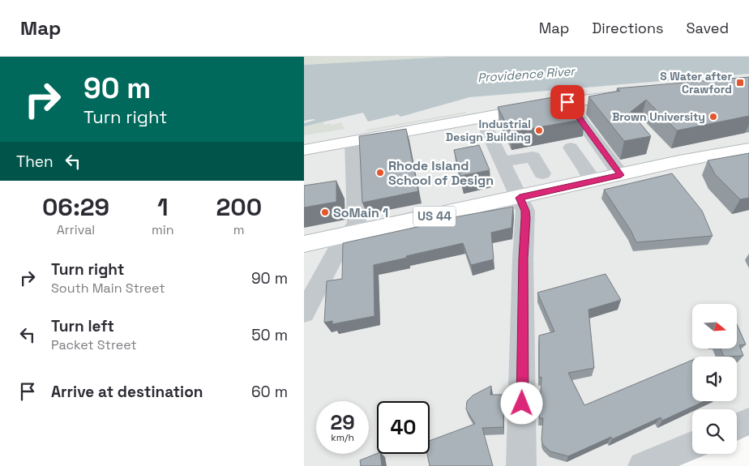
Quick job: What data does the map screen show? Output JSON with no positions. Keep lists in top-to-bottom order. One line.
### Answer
{"streets":{"main road":["US 44"]},"water":["Providence River"],"places":{"transit":["S Water after Crawford"],"other":["Brown University","Industrial Design Building","Rhode Island School of Design","SoMain 1"]},"north":"right","page":{"header":"Map","nav":["Map","Directions","Saved"],"turn":["90 m","Turn right"],"then":"Then","eta":["06:29","Arrival","1","min","200","m"],"list":[{"name":"Turn right","note":"South Main Street","value":"90 m"},{"name":"Turn left","note":"Packet Street","value":"50 m"},{"name":"Arrive at destination","value":"60 m"}],"speed":"29 km/h","limit":"40"}}
